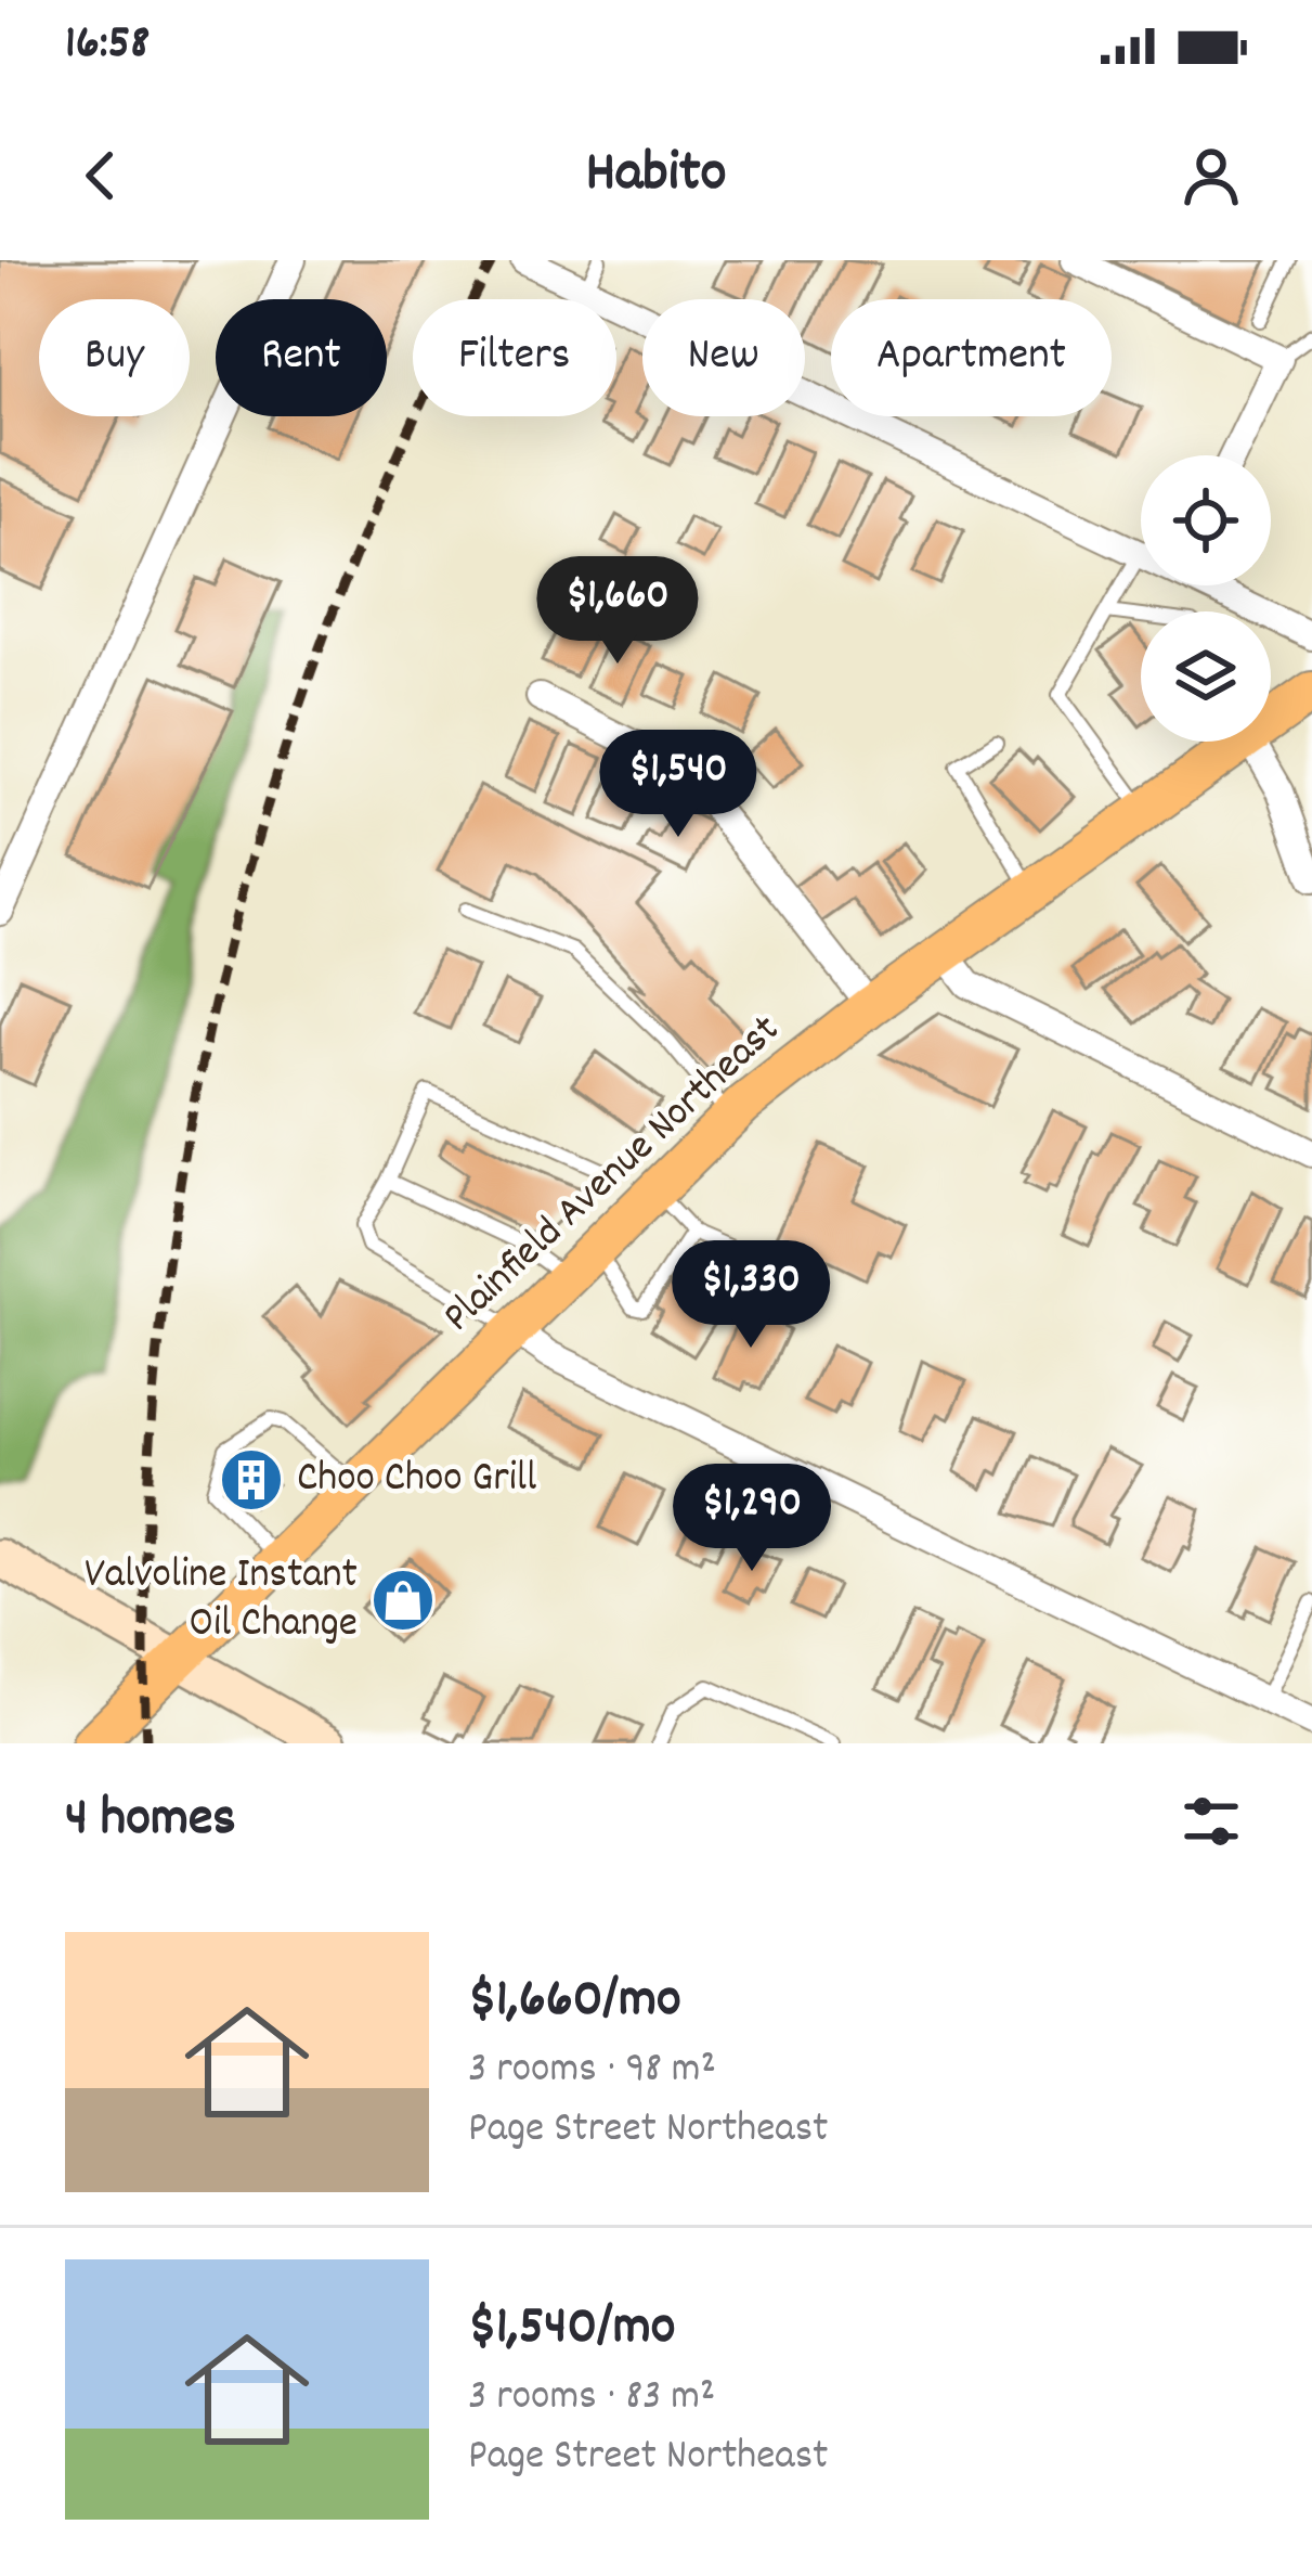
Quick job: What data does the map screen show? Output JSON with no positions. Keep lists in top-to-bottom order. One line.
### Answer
{"streets":{"main road":["Plainfield Avenue Northeast"]},"places":{"building":["Choo Choo Grill"],"shop":["Valvoline Instant Oil Change"]},"page":{"status":"16:58","header":"Habito","chip":["Buy","Rent","Filters","New","Apartment"],"price":["$1,660","$1,540","$1,330","$1,290"],"heading":"4 homes","list":[{"name":"$1,660/mo","note":"3 rooms · 98 m² · Page Street Northeast"},{"name":"$1,540/mo","note":"3 rooms · 83 m² · Page Street Northeast"}]}}
